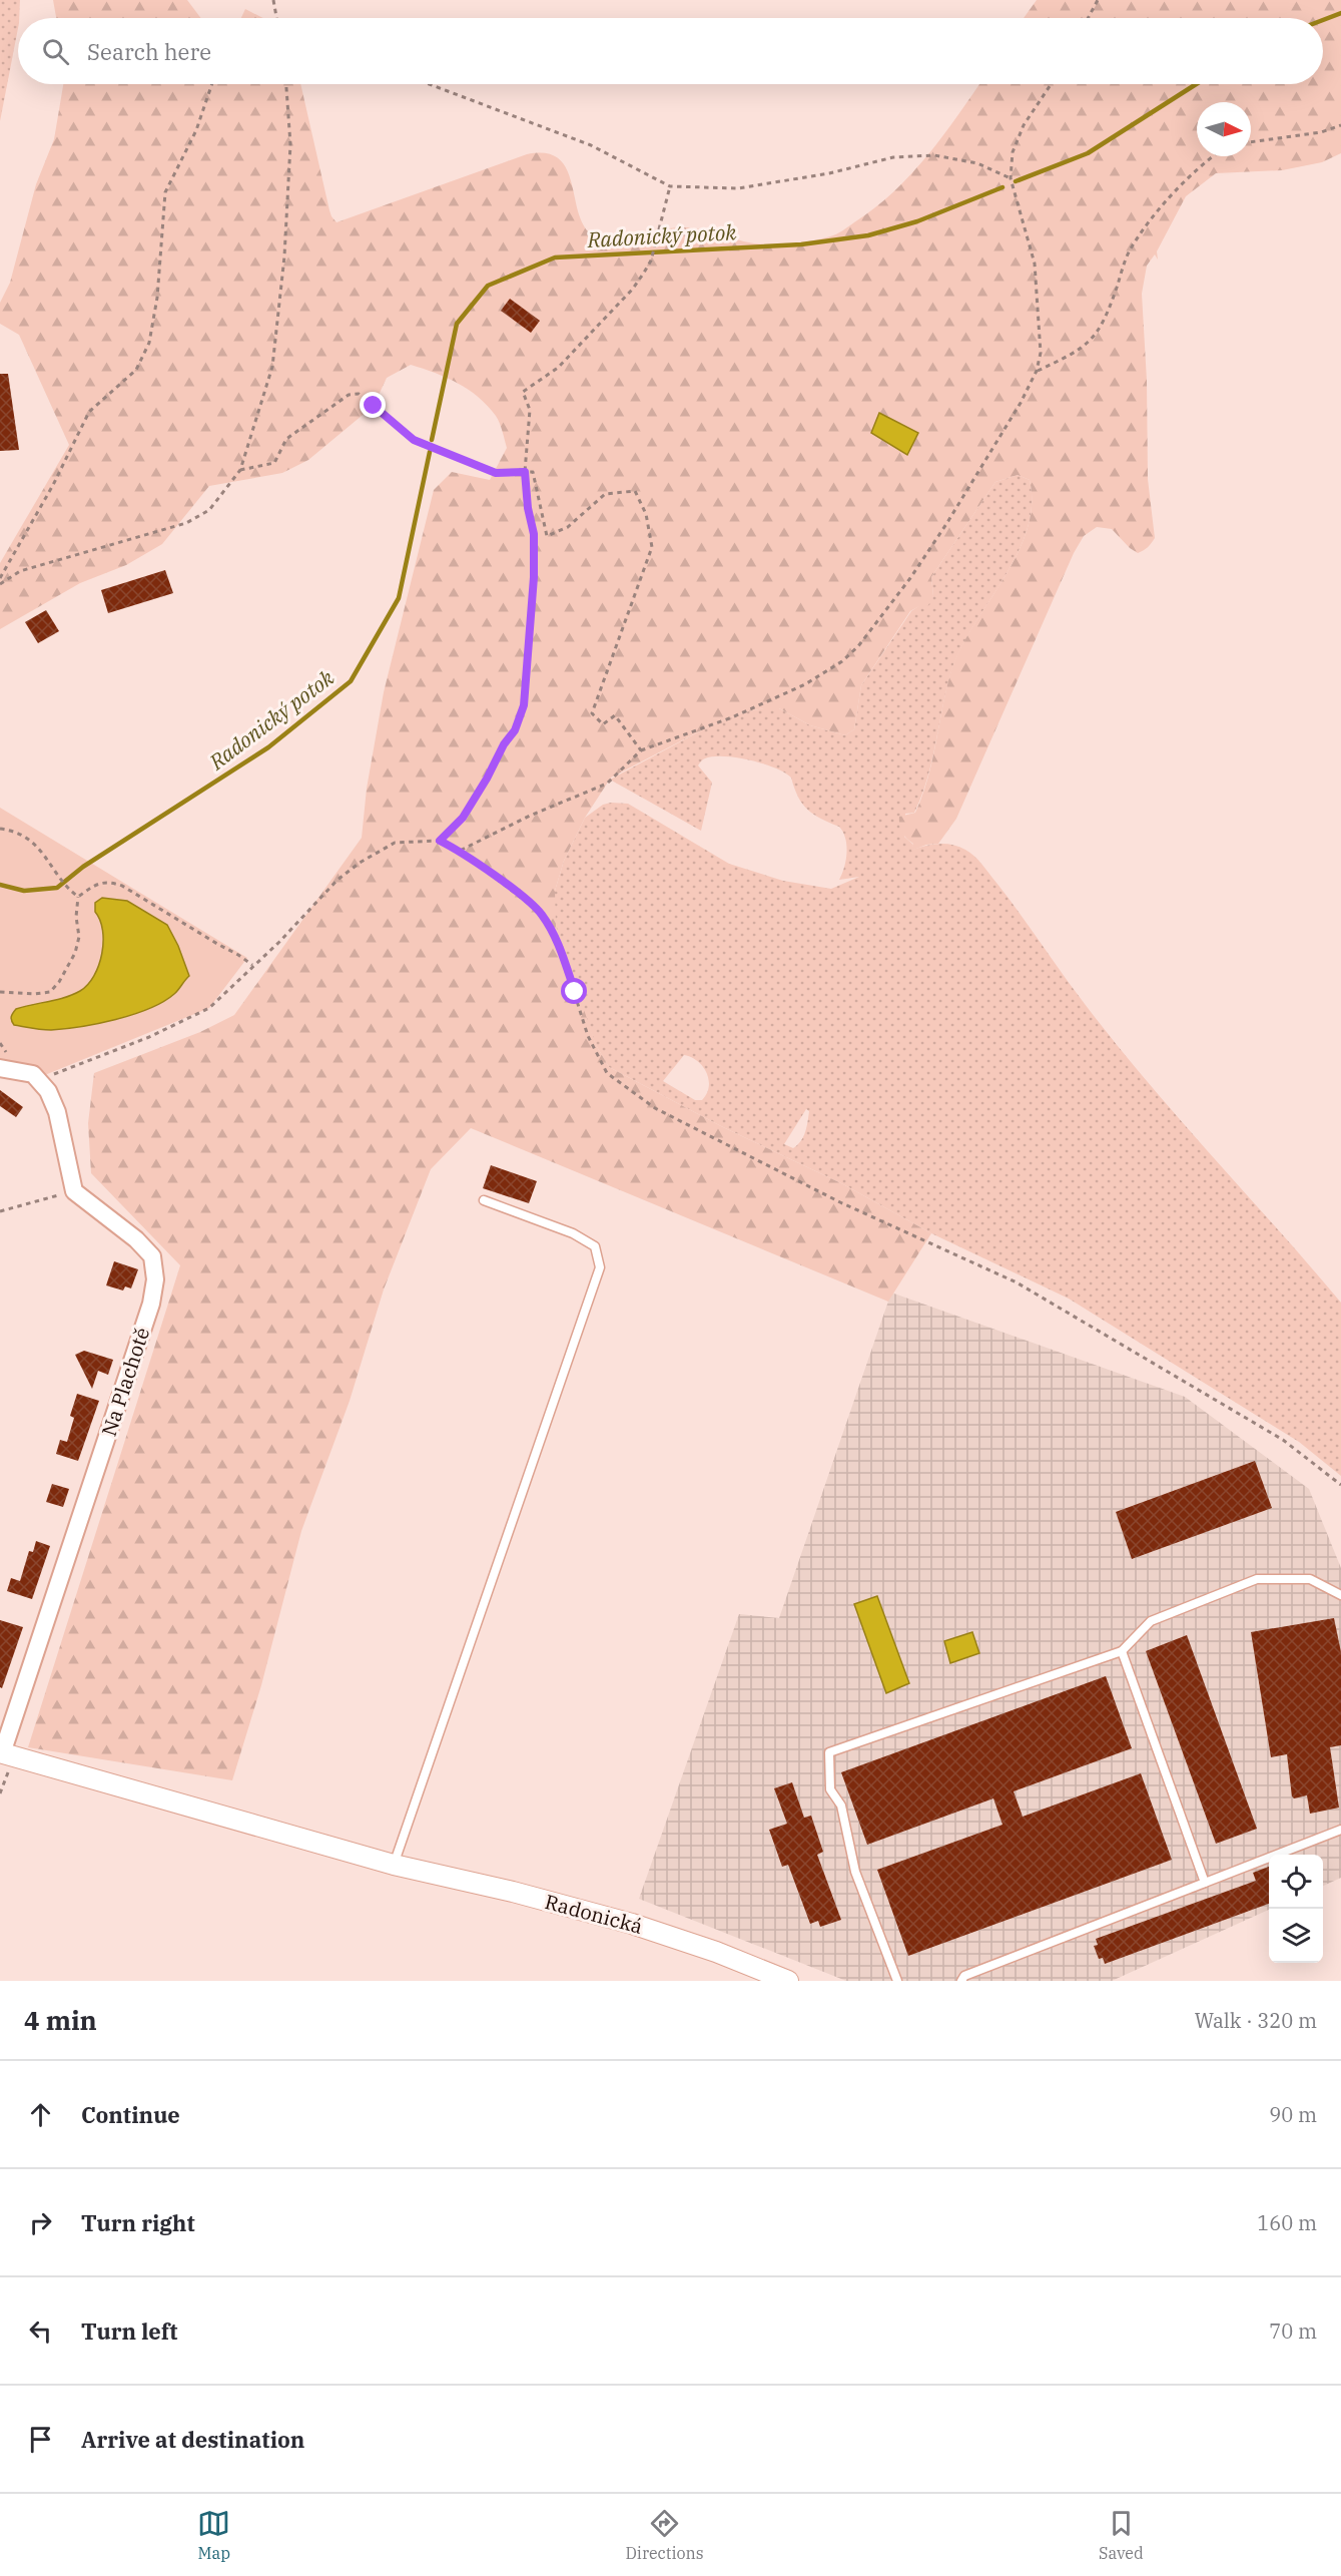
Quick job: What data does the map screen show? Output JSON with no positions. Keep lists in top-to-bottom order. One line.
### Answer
{"streets":{"street":["Na Plachotě","Radonická"]},"crossings":[["Na Plachotě","Radonická"]],"water":["Radonický potok"],"north":"right","page":{"search":"Search here","heading":["4 min","Walk · 320 m"],"list":[["Continue","90 m"],["Turn right","160 m"],["Turn left","70 m"],"Arrive at destination"],"nav":["Map","Directions","Saved"]}}
